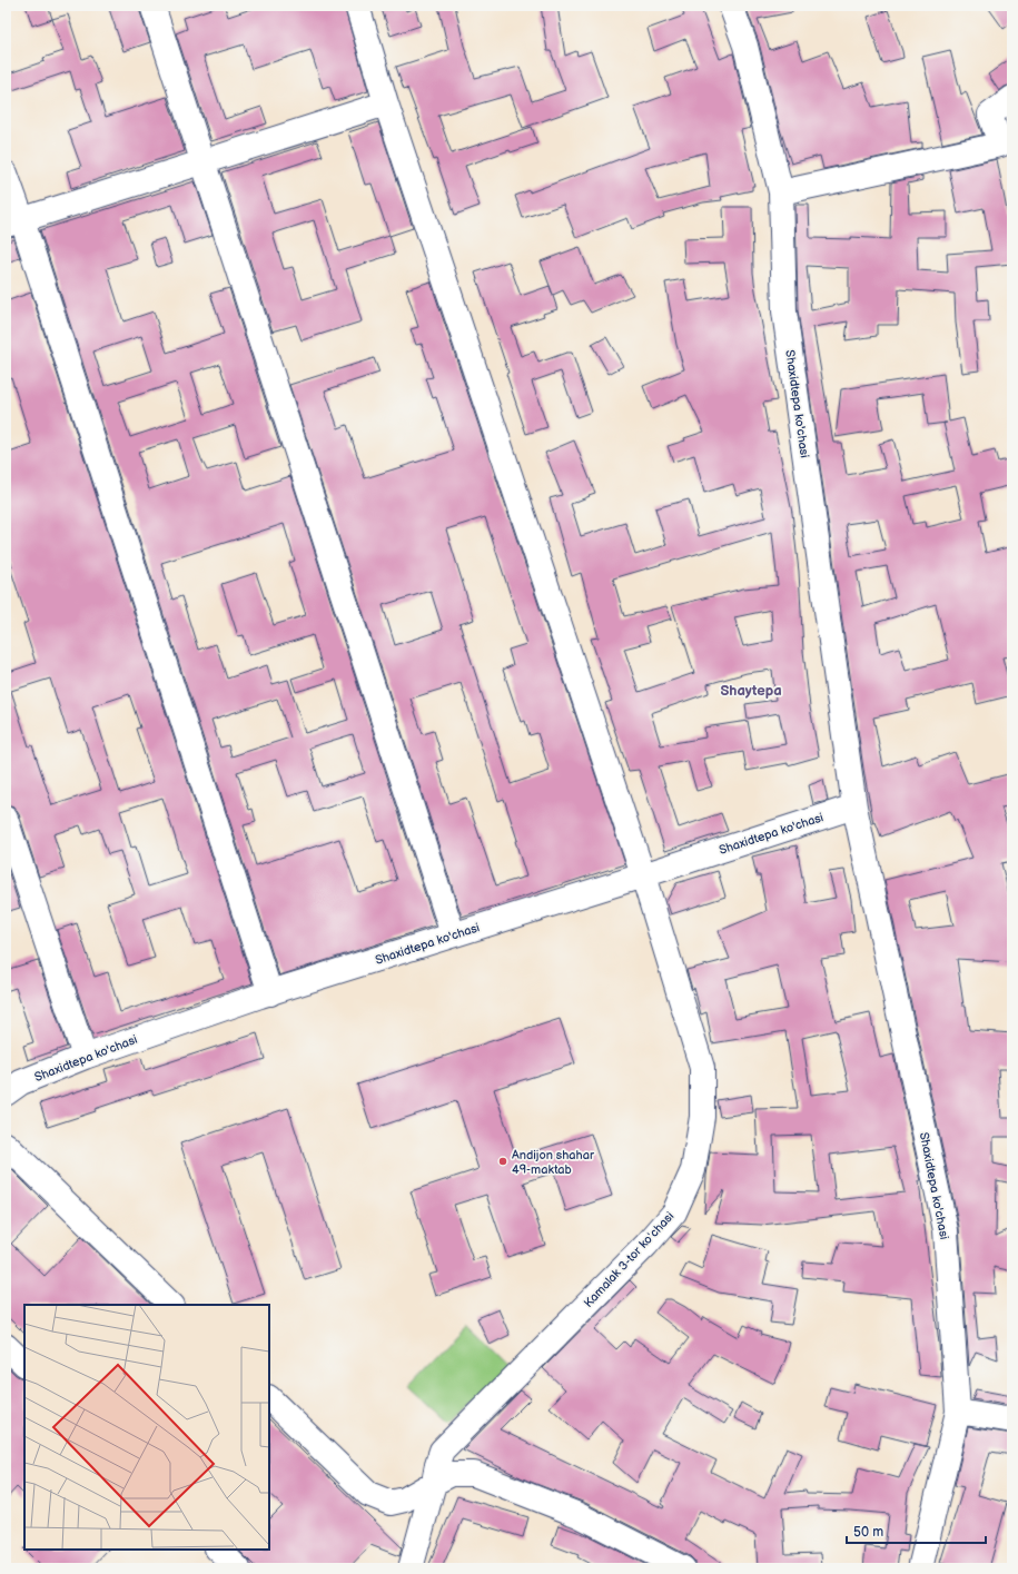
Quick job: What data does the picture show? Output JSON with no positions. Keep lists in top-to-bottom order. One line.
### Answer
{"streets":{"street":["Shaxidtepa ko'chasi","Kamalak 3-tor koʻchasi"]},"crossings":[["Shaxidtepa ko'chasi","Kamalak 3-tor koʻchasi"]],"districts":["Shaytepa"],"places":["Andijon shahar 49-maktab"],"scale_bar":"50 m"}
